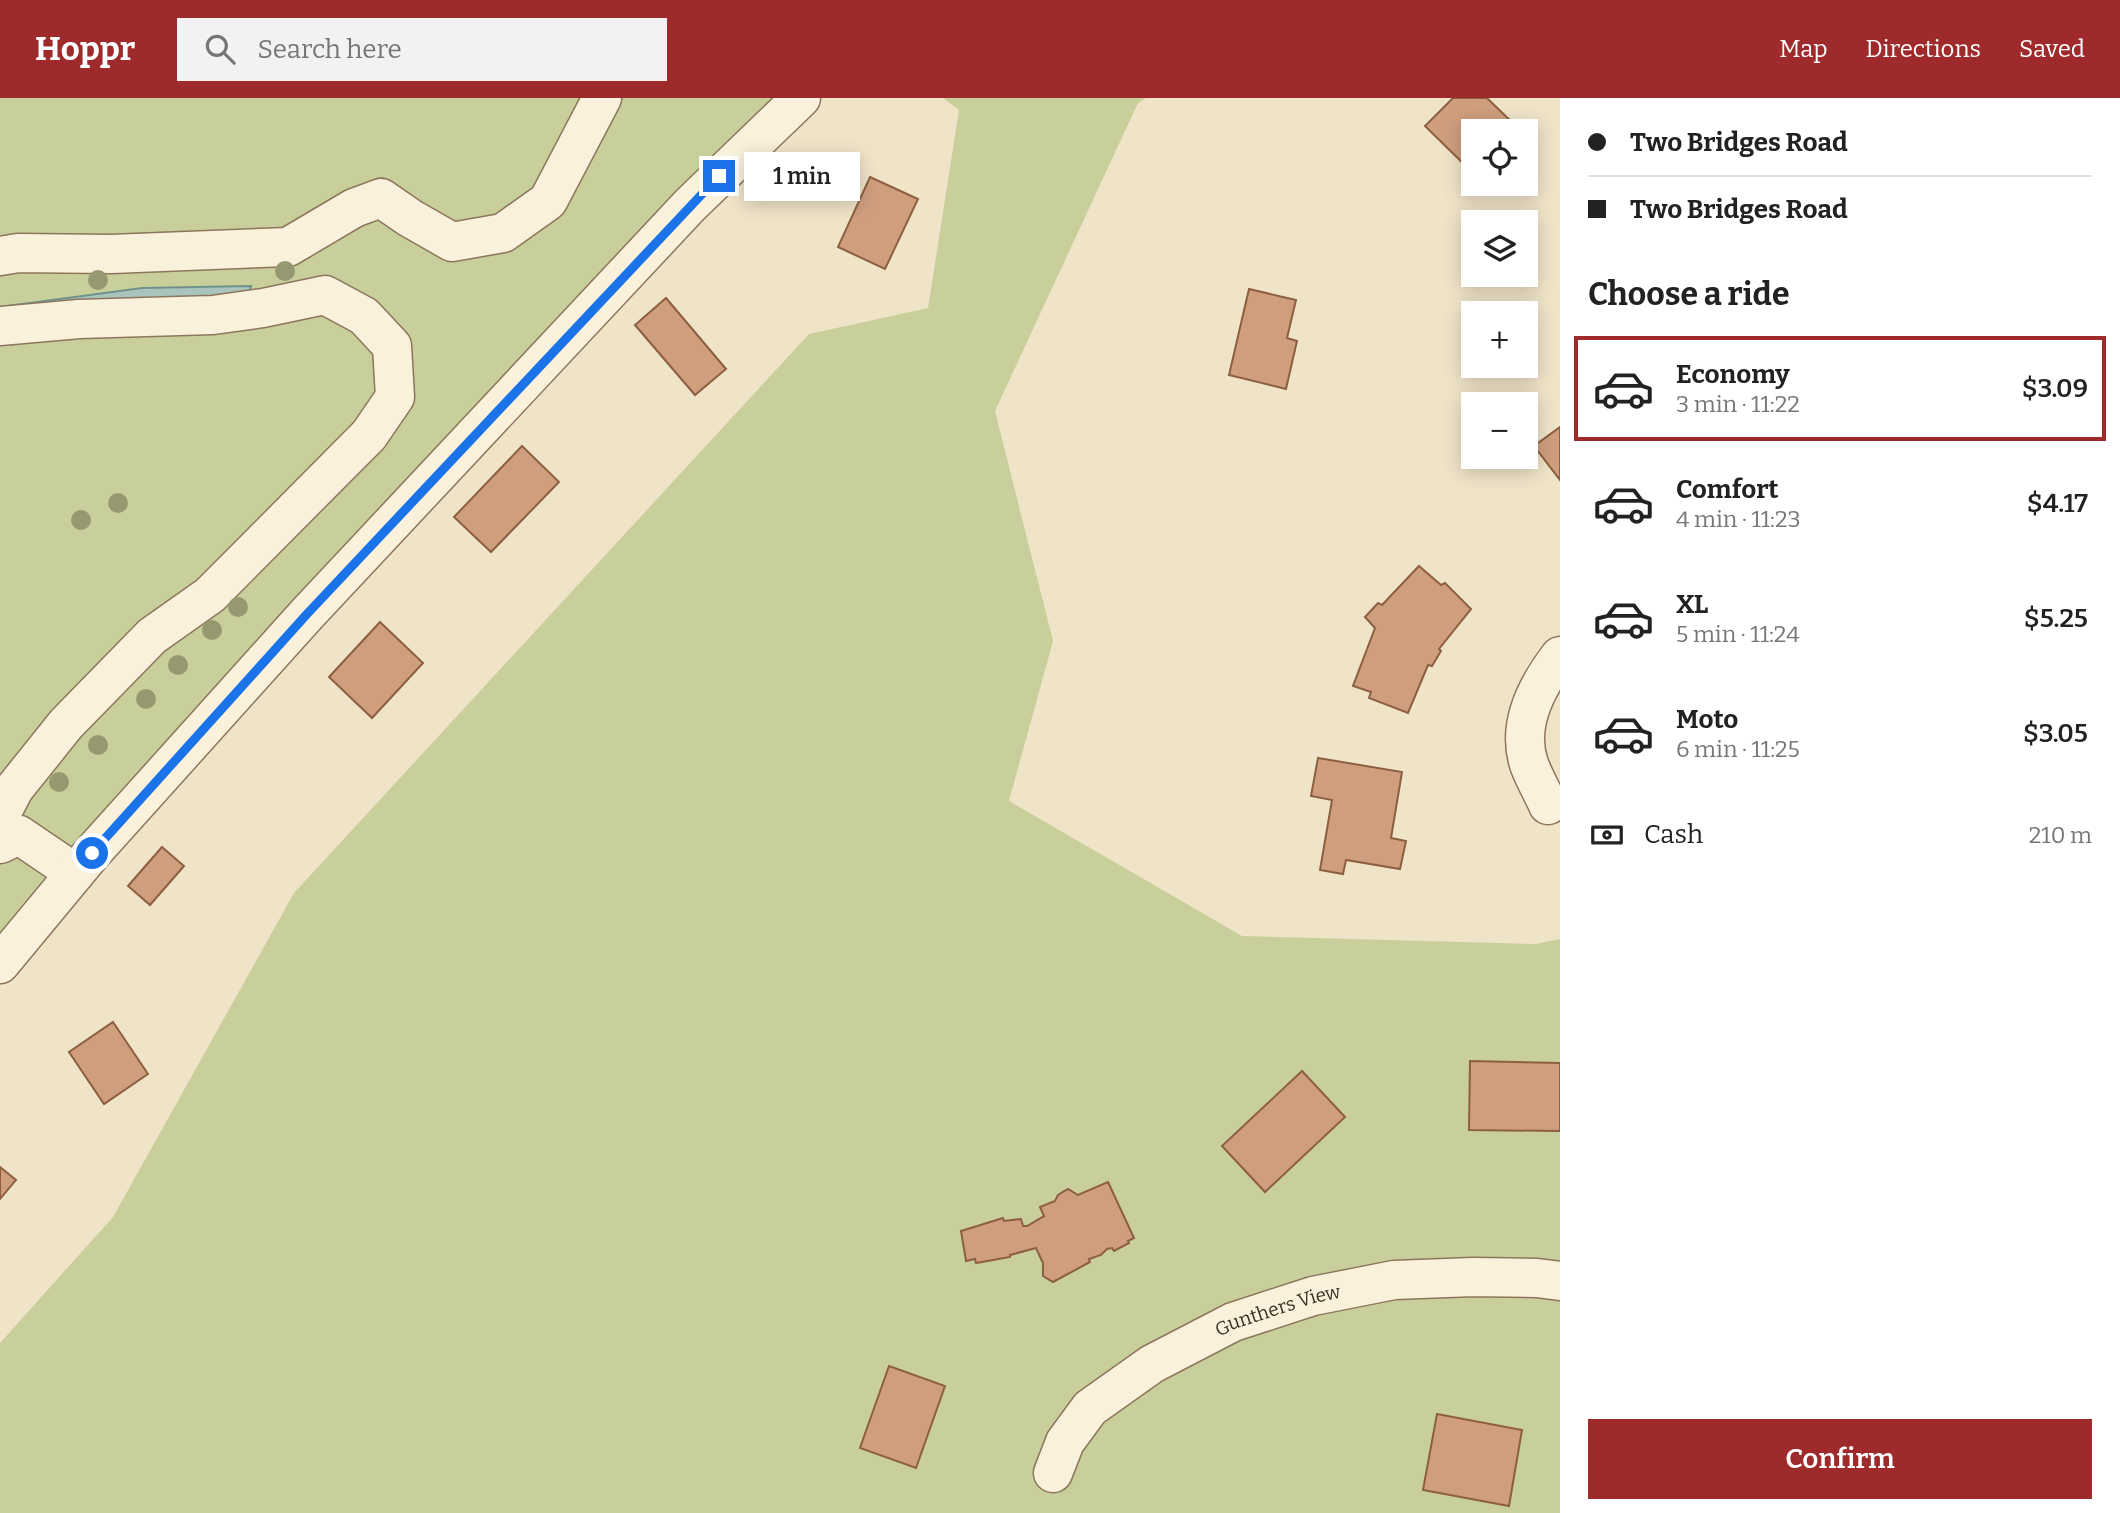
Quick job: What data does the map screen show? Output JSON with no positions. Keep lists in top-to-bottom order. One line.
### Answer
{"streets":{"street":["Gunthers View"]},"page":{"header":"Hoppr","search":"Search here","nav":["Map","Directions","Saved"],"banner":["Two Bridges Road","Two Bridges Road"],"map_buttons":["+","−"],"bubble":"1 min","heading":"Choose a ride","list":[{"name":"Economy","note":"3 min · 11:22","value":"$3.09"},{"name":"Comfort","note":"4 min · 11:23","value":"$4.17"},{"name":"XL","note":"5 min · 11:24","value":"$5.25"},{"name":"Moto","note":"6 min · 11:25","value":"$3.05"}],"pay":["Cash","210 m"],"buttons":"Confirm"}}
